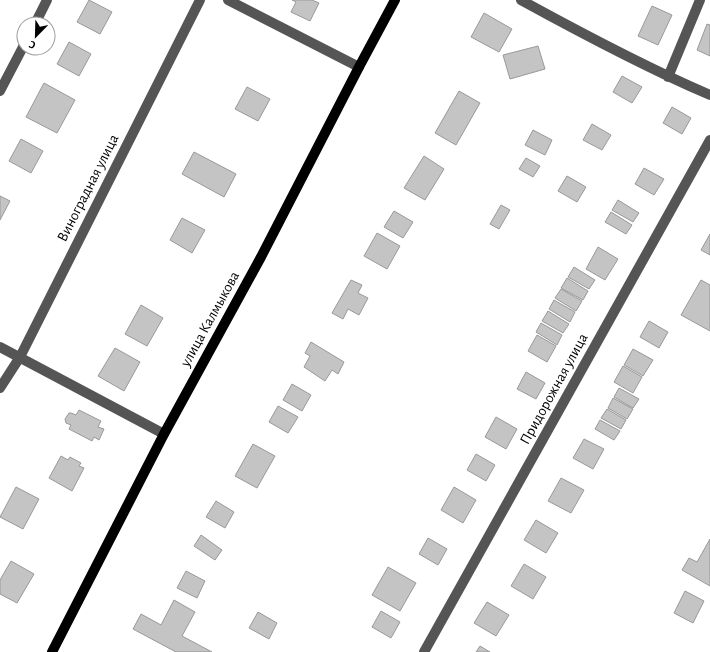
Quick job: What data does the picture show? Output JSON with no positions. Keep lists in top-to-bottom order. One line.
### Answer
{"streets":{"main road":["улица Калмыкова"],"street":["Виноградная улица","Придорожная улица"]},"north":"bottom left"}
